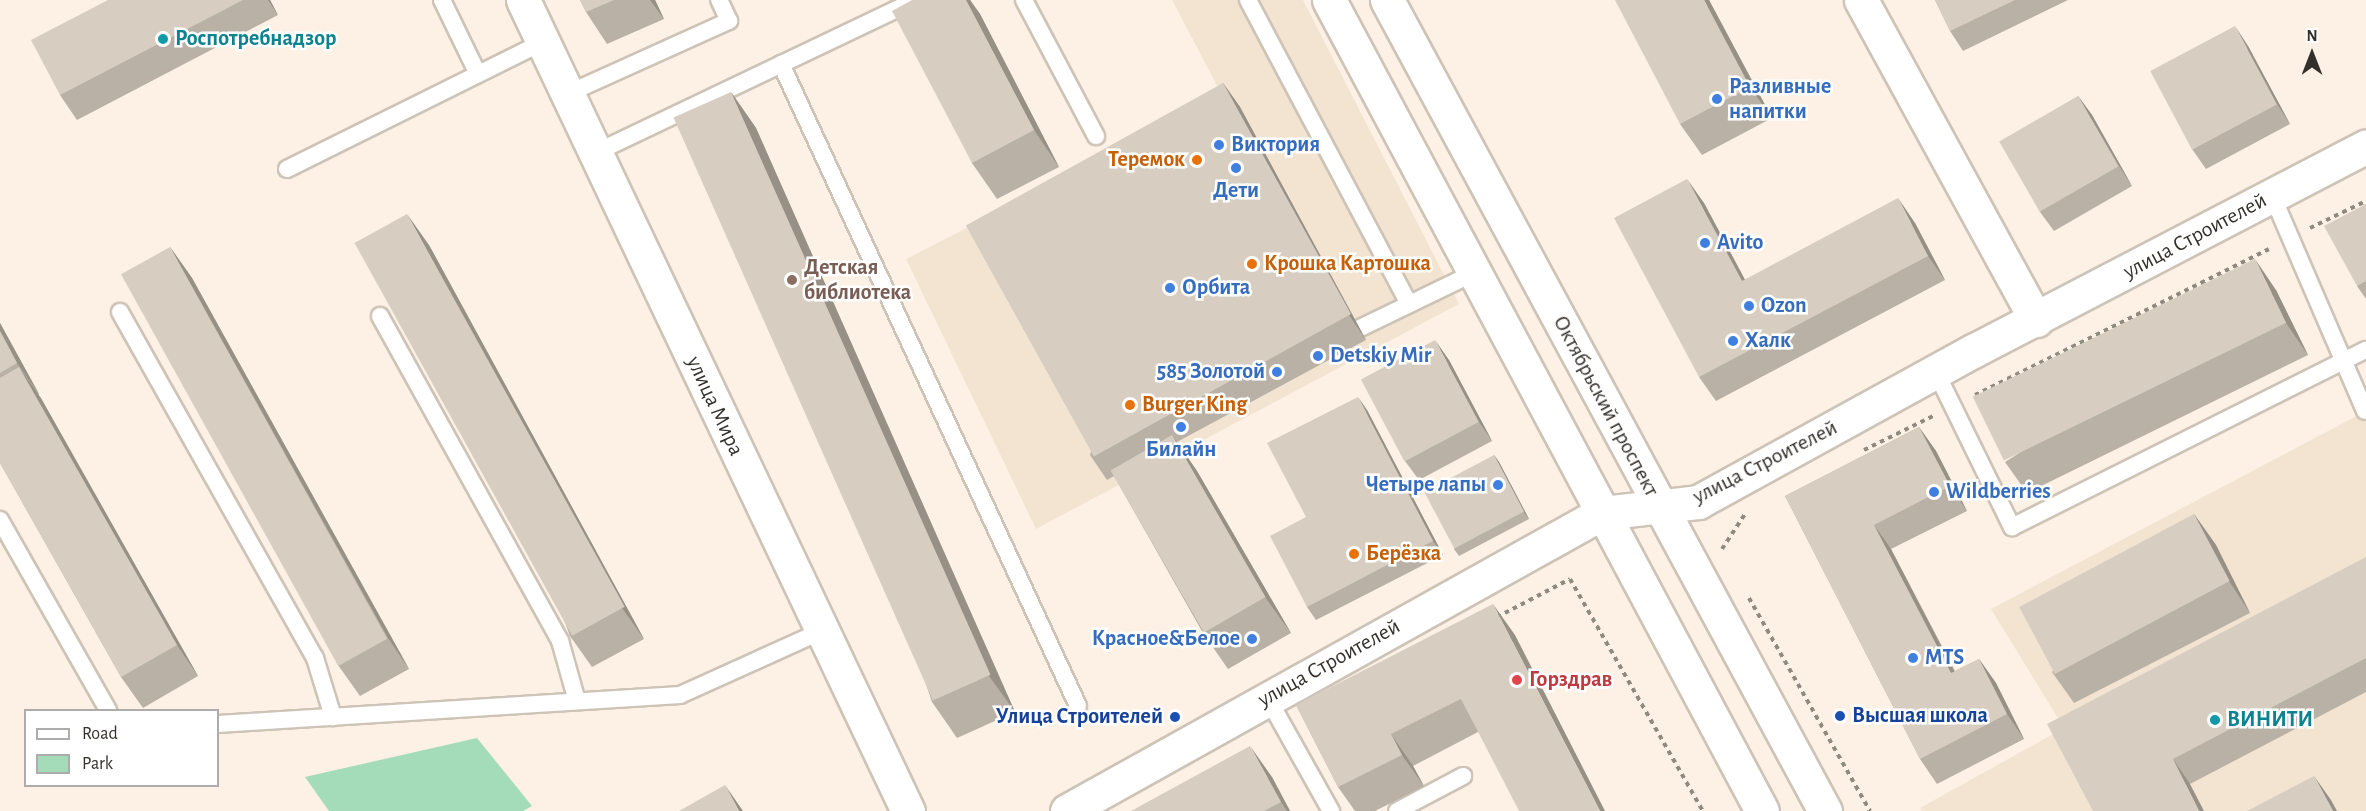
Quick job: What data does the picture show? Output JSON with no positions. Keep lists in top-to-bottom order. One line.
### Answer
{"streets":{"street":["улица Строителей","улица Мира","Октябрьский проспект"]},"crossings":[["улица Строителей","Октябрьский проспект"]],"places":["Роспотребнадзор","Разливные напитки","Виктория","Теремок","Дети","Avito","Крошка Картошка","Детская библиотека","Орбита","Ozon","Халк","Detskiy Mir","585 Золотой","Burger King","Билайн","Четыре лапы","Wildberries","Берёзка","Красное&Белое","MTS","Горздрав","Высшая школа","Улица Строителей","ВИНИТИ"],"legend":["Road","Park"],"north":"top"}
